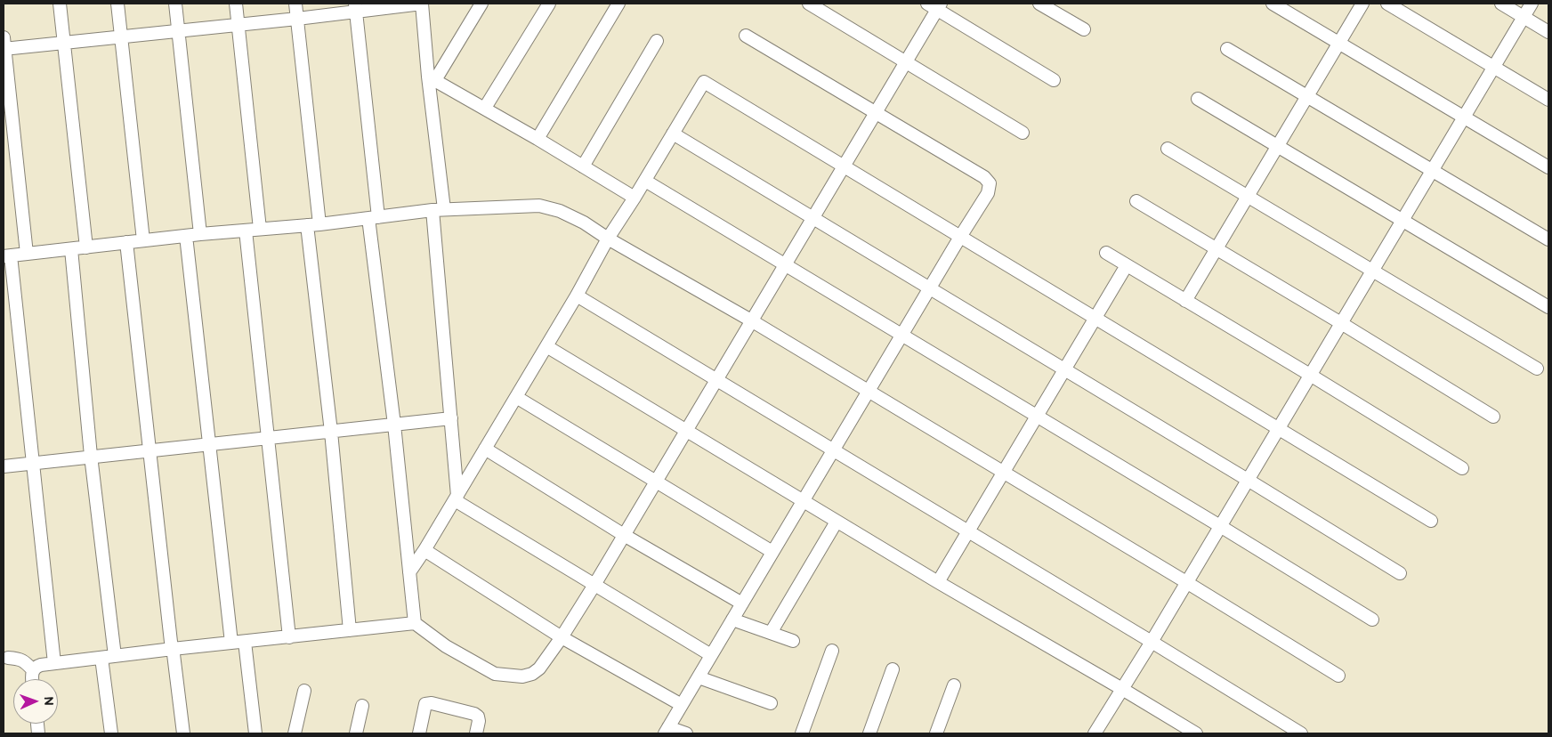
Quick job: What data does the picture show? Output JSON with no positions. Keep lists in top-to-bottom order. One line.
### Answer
{"north":"right"}
